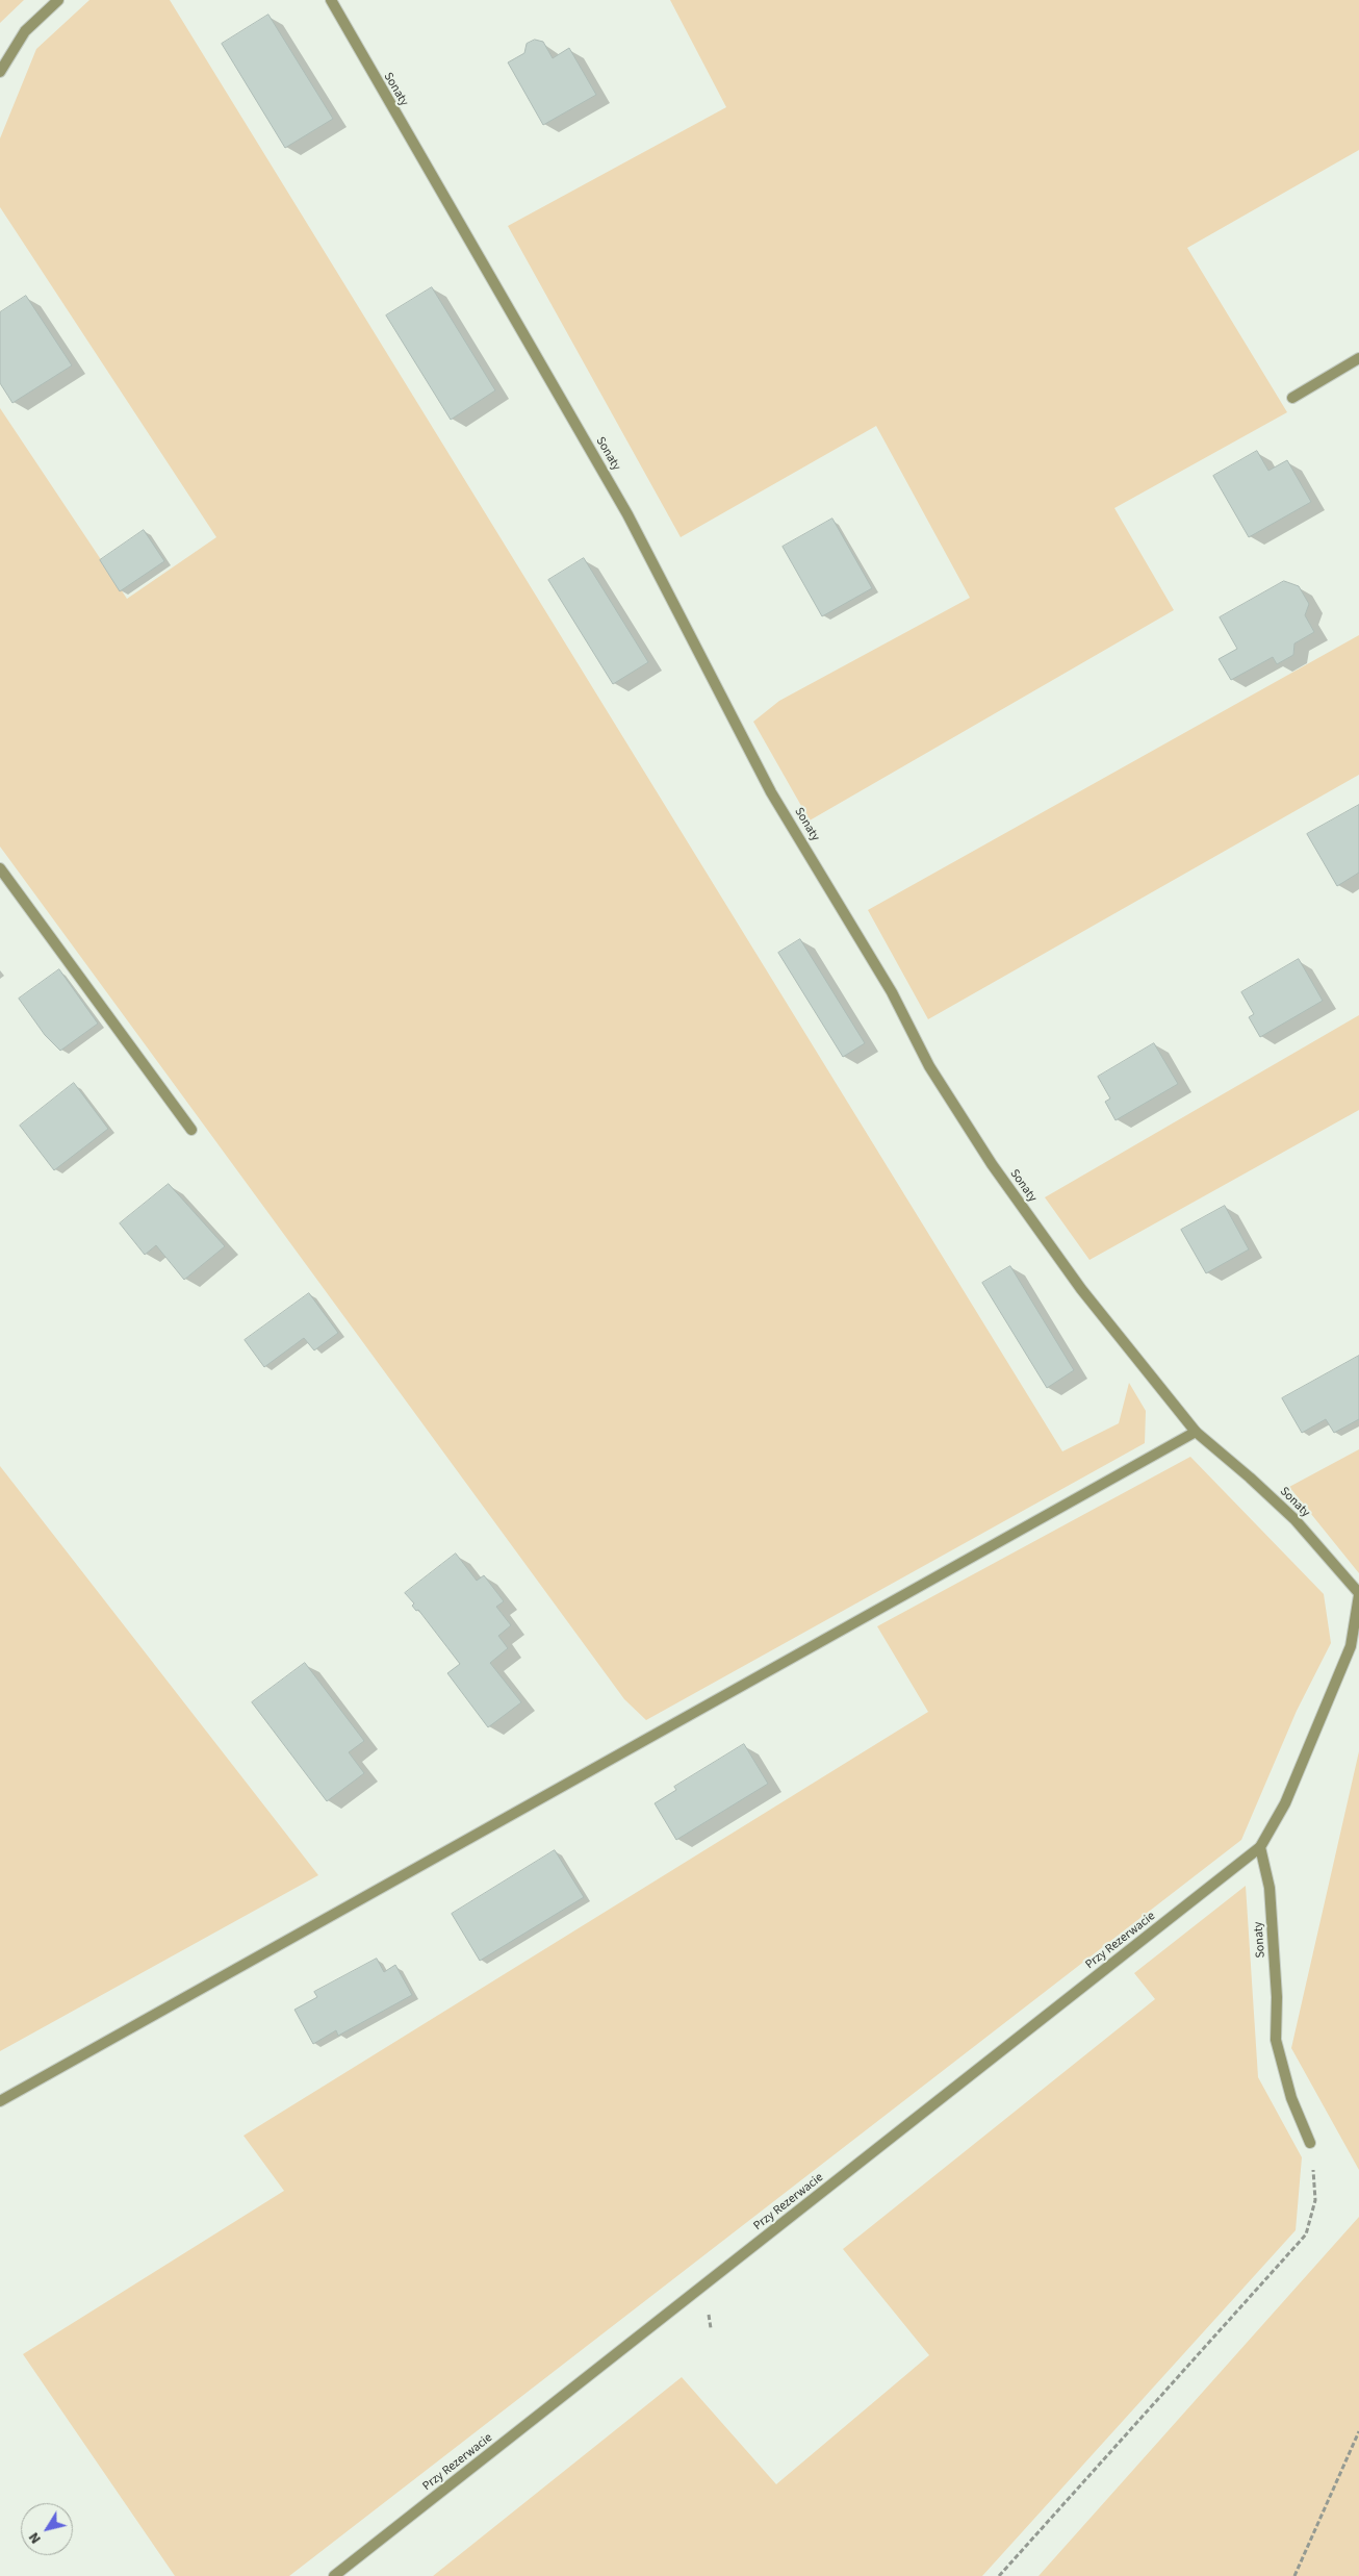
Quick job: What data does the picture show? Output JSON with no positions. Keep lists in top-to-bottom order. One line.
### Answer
{"streets":{"street":["Sonaty","Przy Rezerwacie"]},"crossings":[["Sonaty","Przy Rezerwacie"]],"north":"bottom left"}
